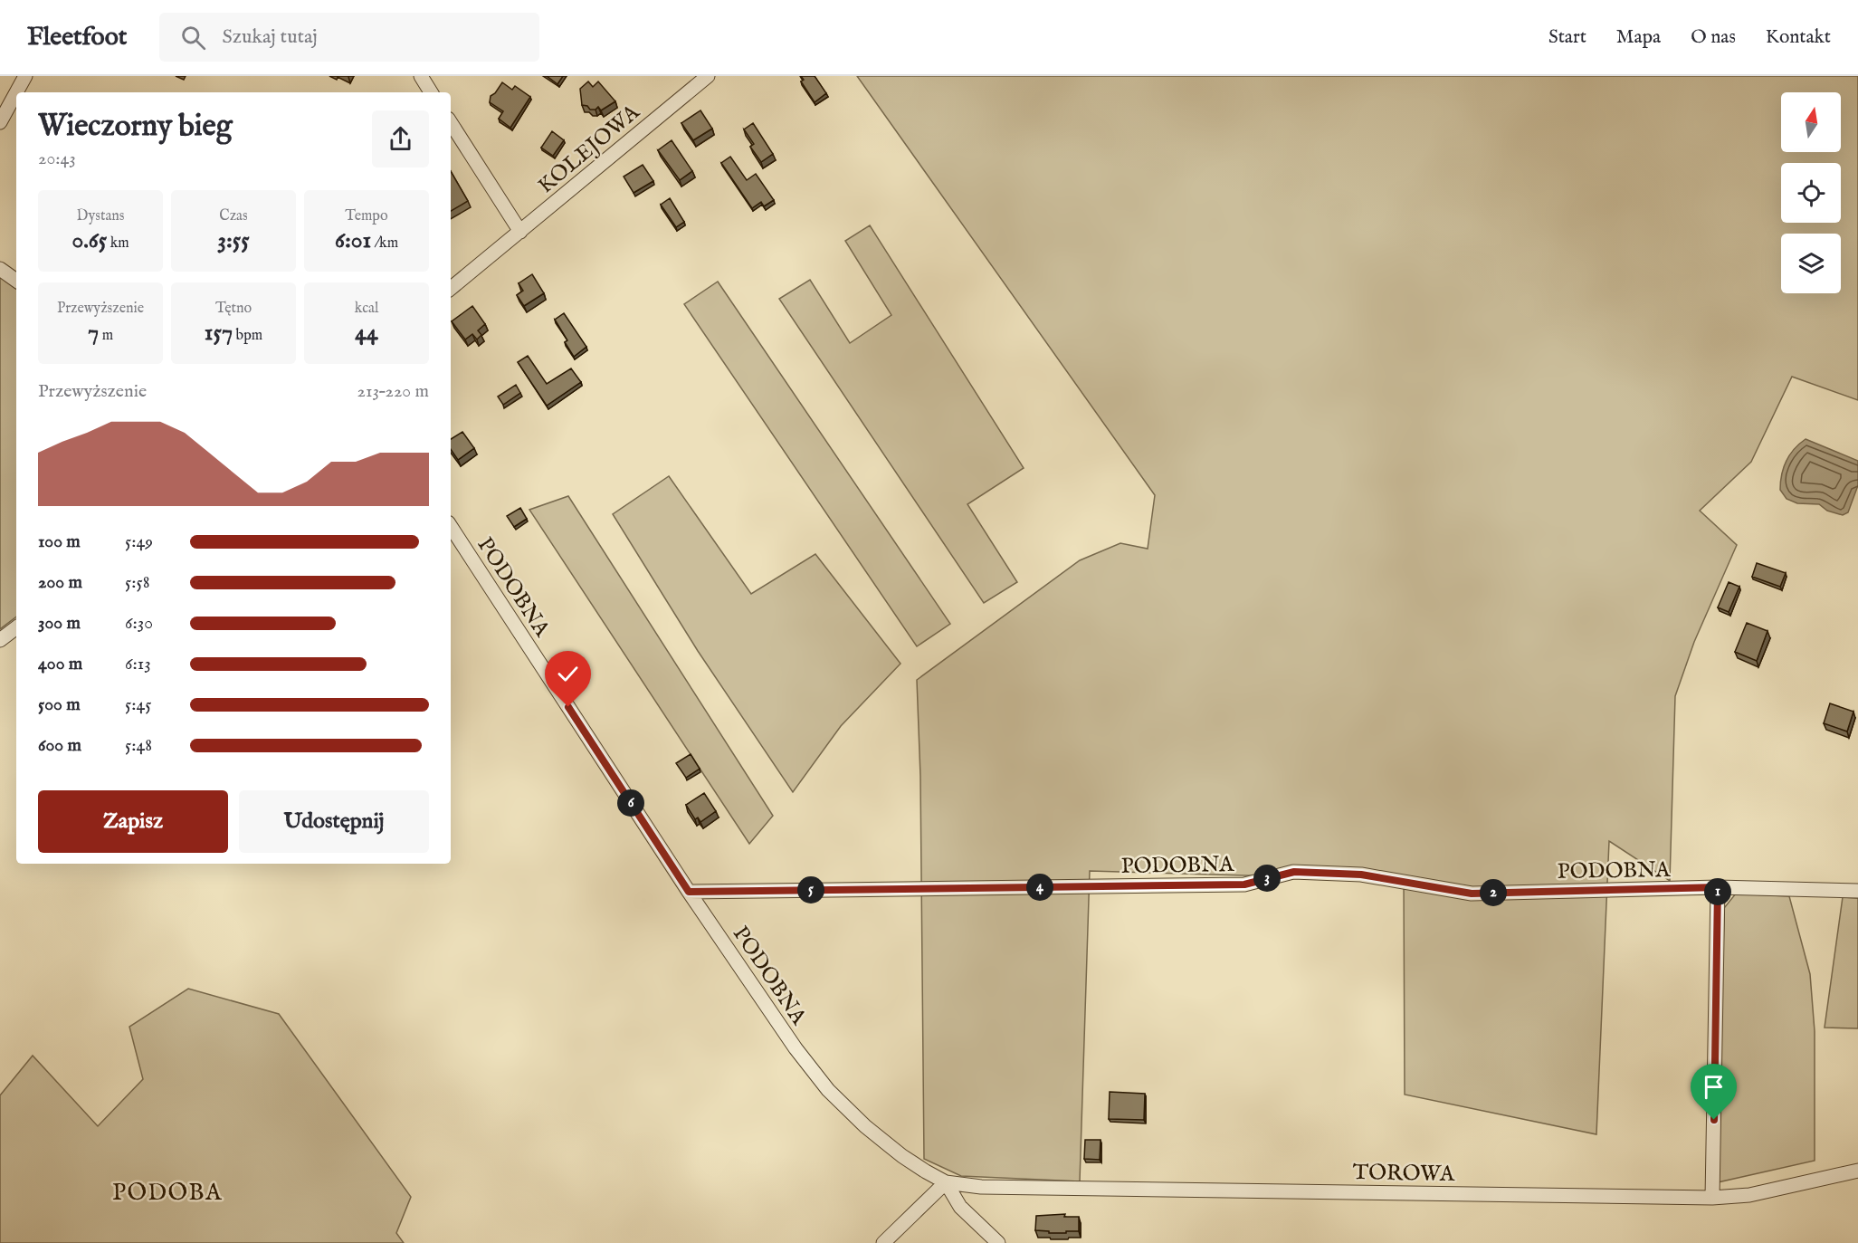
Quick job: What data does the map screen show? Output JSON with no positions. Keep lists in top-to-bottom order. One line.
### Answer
{"streets":{"street":["KOLEJOWA","PODOBNA","TOROWA"]},"crossings":[["PODOBNA","TOROWA"]],"districts":["PODOBA"],"north":"top","page":{"header":"Fleetfoot","search":"Szukaj tutaj","nav":["Start","Mapa","O nas","Kontakt"],"heading":["Wieczorny bieg","20:43"],"stats":[["Dystans","0.65 km"],["Czas","3:55"],["Tempo","6:01 /km"],["Przewyższenie","7 m"],["Tętno","157 bpm"],["kcal","44"]],"chart":["Przewyższenie","213–220 m"],"list":[{"name":"100 m","note":"5:49"},{"name":"200 m","note":"5:58"},{"name":"300 m","note":"6:30"},{"name":"400 m","note":"6:13"},{"name":"500 m","note":"5:45"},{"name":"600 m","note":"5:48"}],"buttons":["Zapisz","Udostępnij"],"pins":["6","3","4","5","1","2"]}}
